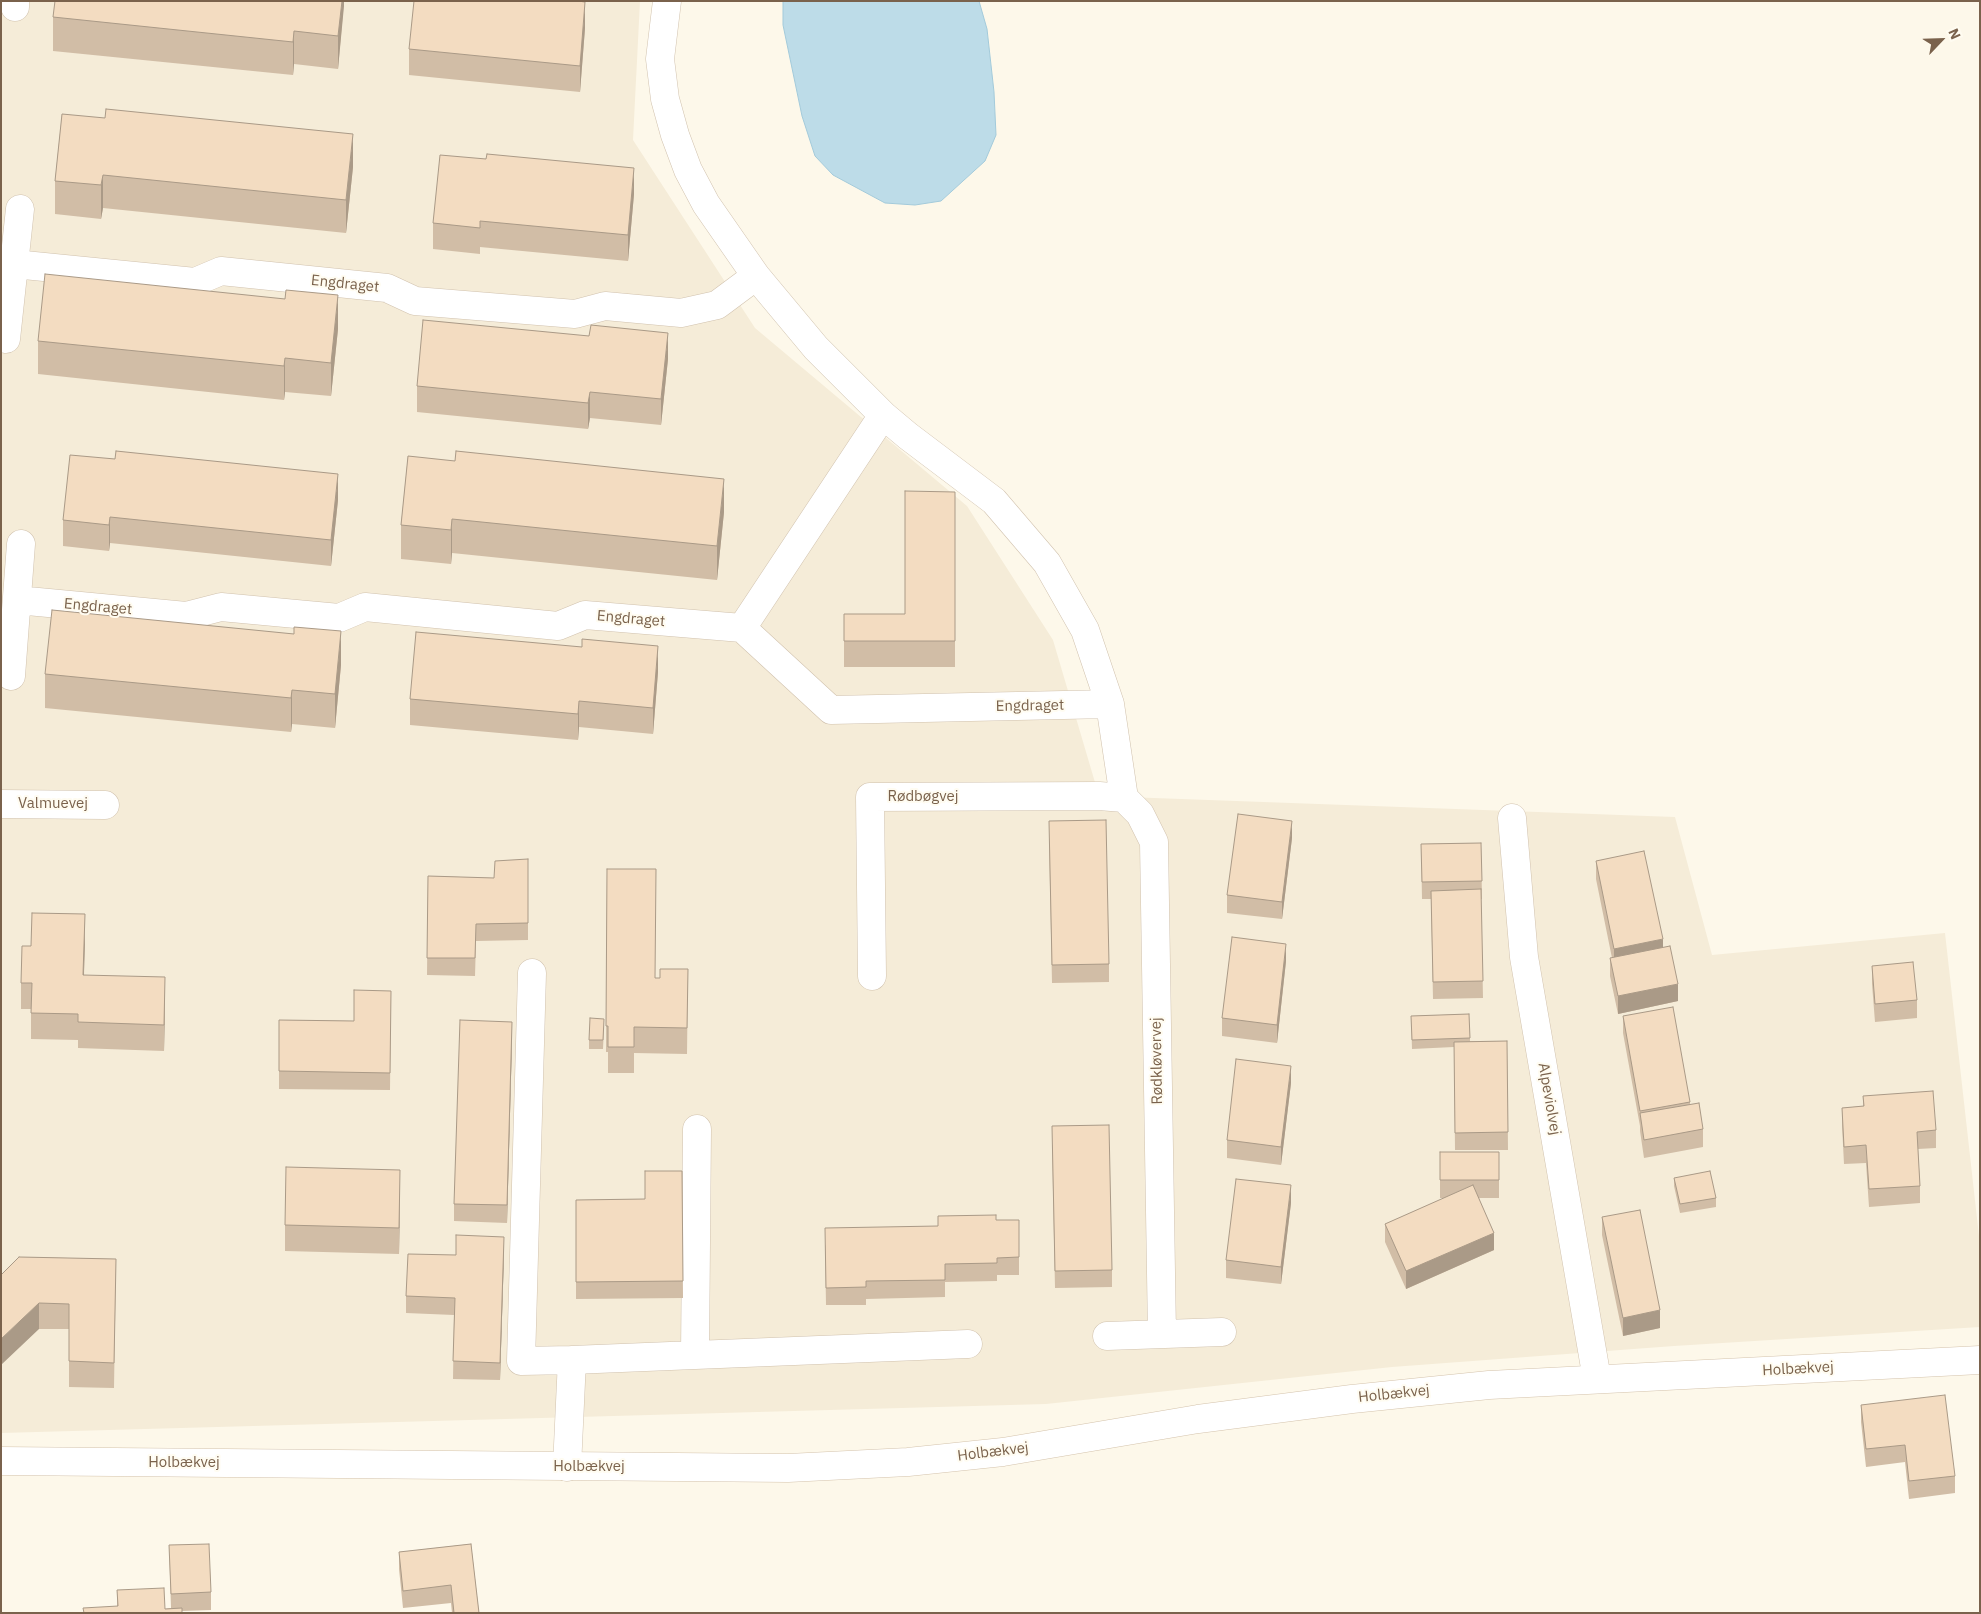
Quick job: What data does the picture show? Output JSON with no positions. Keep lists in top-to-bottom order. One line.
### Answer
{"streets":{"street":["Engdraget","Rødbøgvej","Valmuevej","Rødkløvervej","Alpeviolvej","Holbækvej"]},"crossings":[["Rødbøgvej","Rødkløvervej"],["Alpeviolvej","Holbækvej"]],"north":"top right"}
